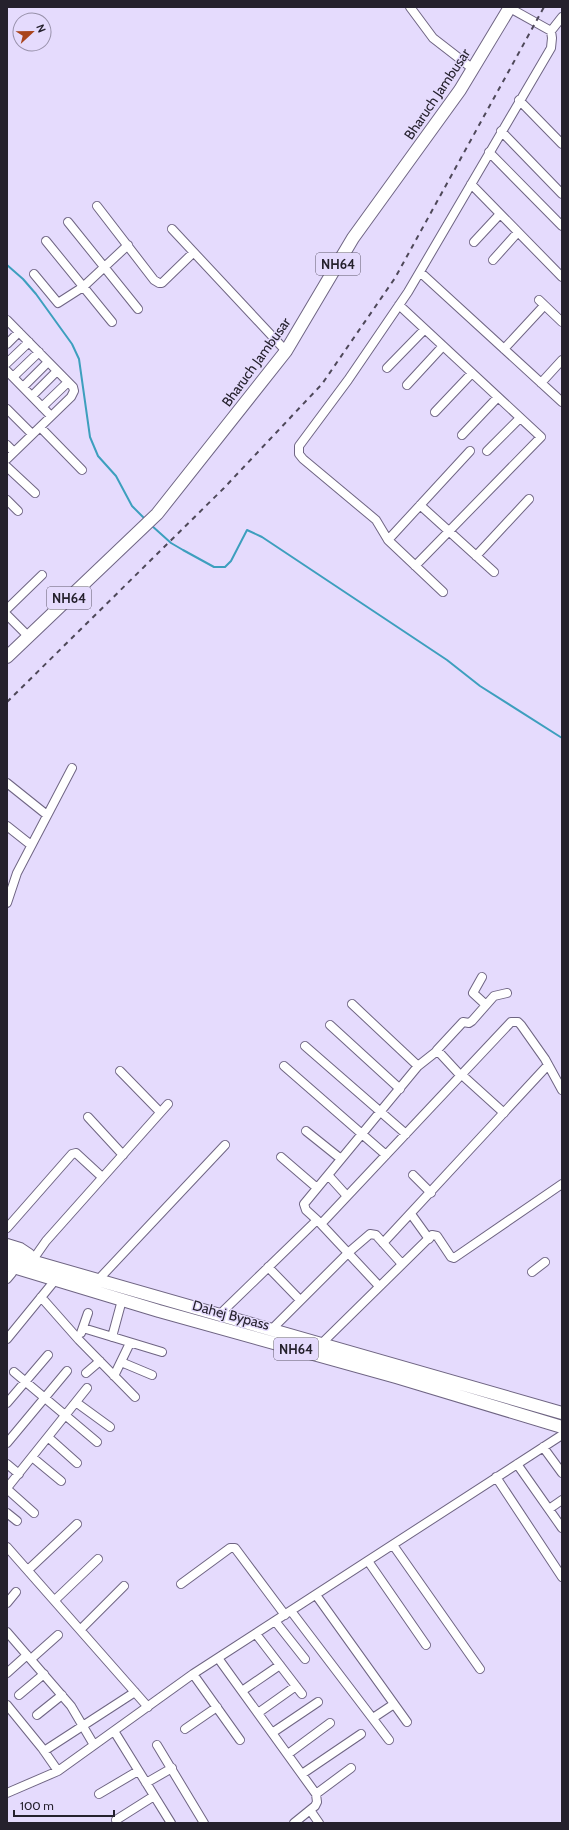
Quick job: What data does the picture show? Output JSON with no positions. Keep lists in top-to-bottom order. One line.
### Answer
{"streets":{"highway":["Bharuch Jambusar","NH64","Dahej Bypass"]},"crossings":[["NH64","Dahej Bypass"]],"scale_bar":"100 m","north":"right"}
